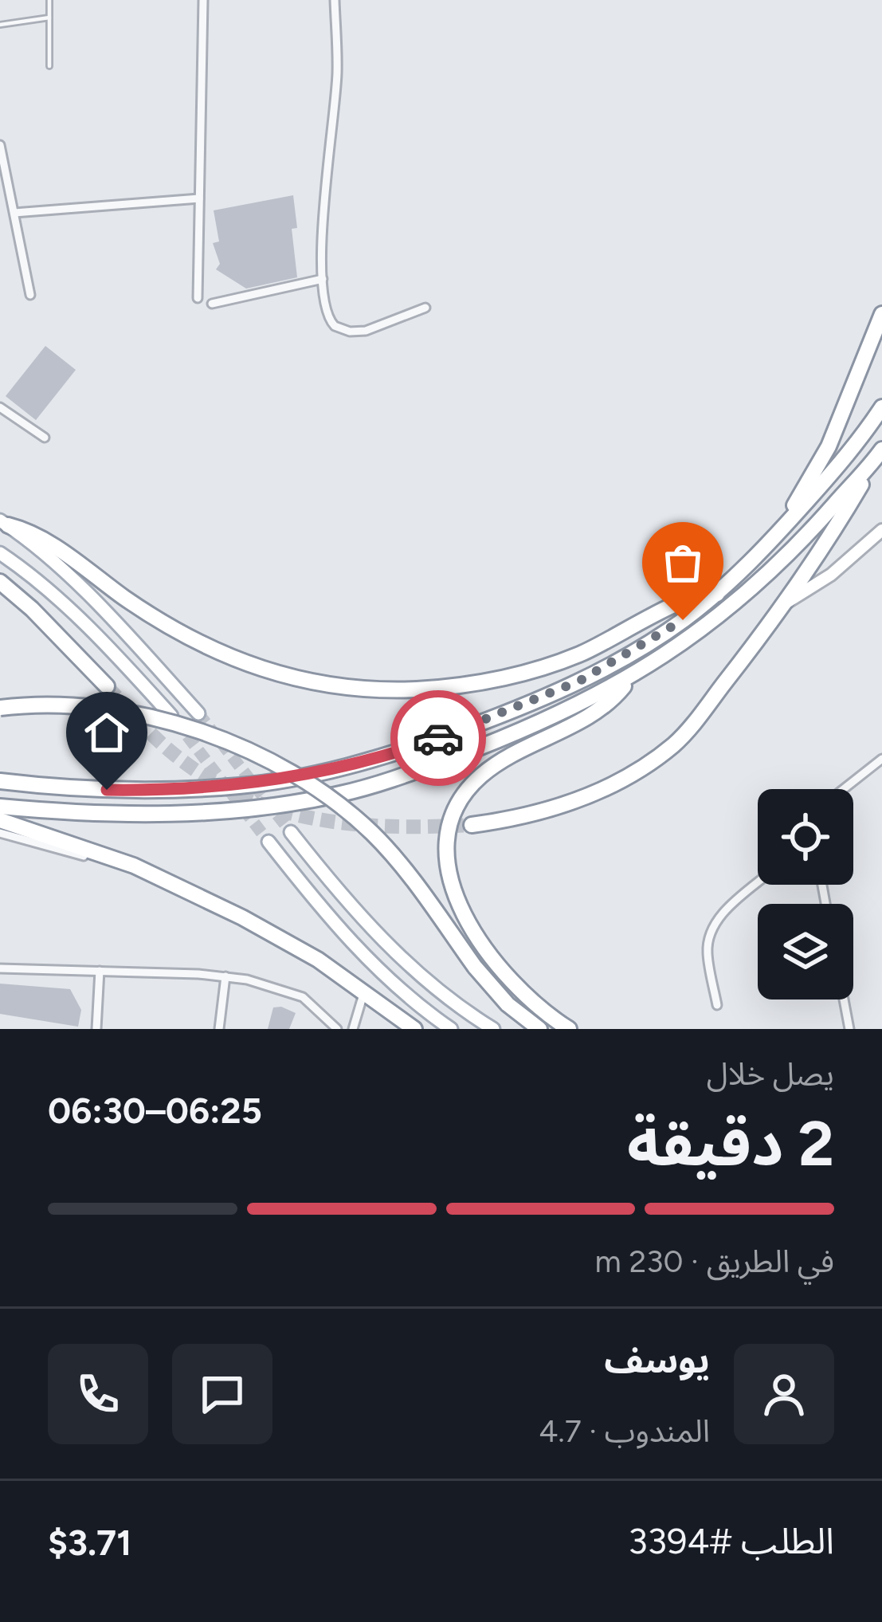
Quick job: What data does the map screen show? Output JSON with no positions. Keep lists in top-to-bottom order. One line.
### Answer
{"page":{"heading":["2 دقيقة","يصل خلال","06:25–06:30"],"panel":["يوسف","المندوب · 4.7","الطلب #3394","$3.71"],"bar":"في الطريق · 230 m"}}
